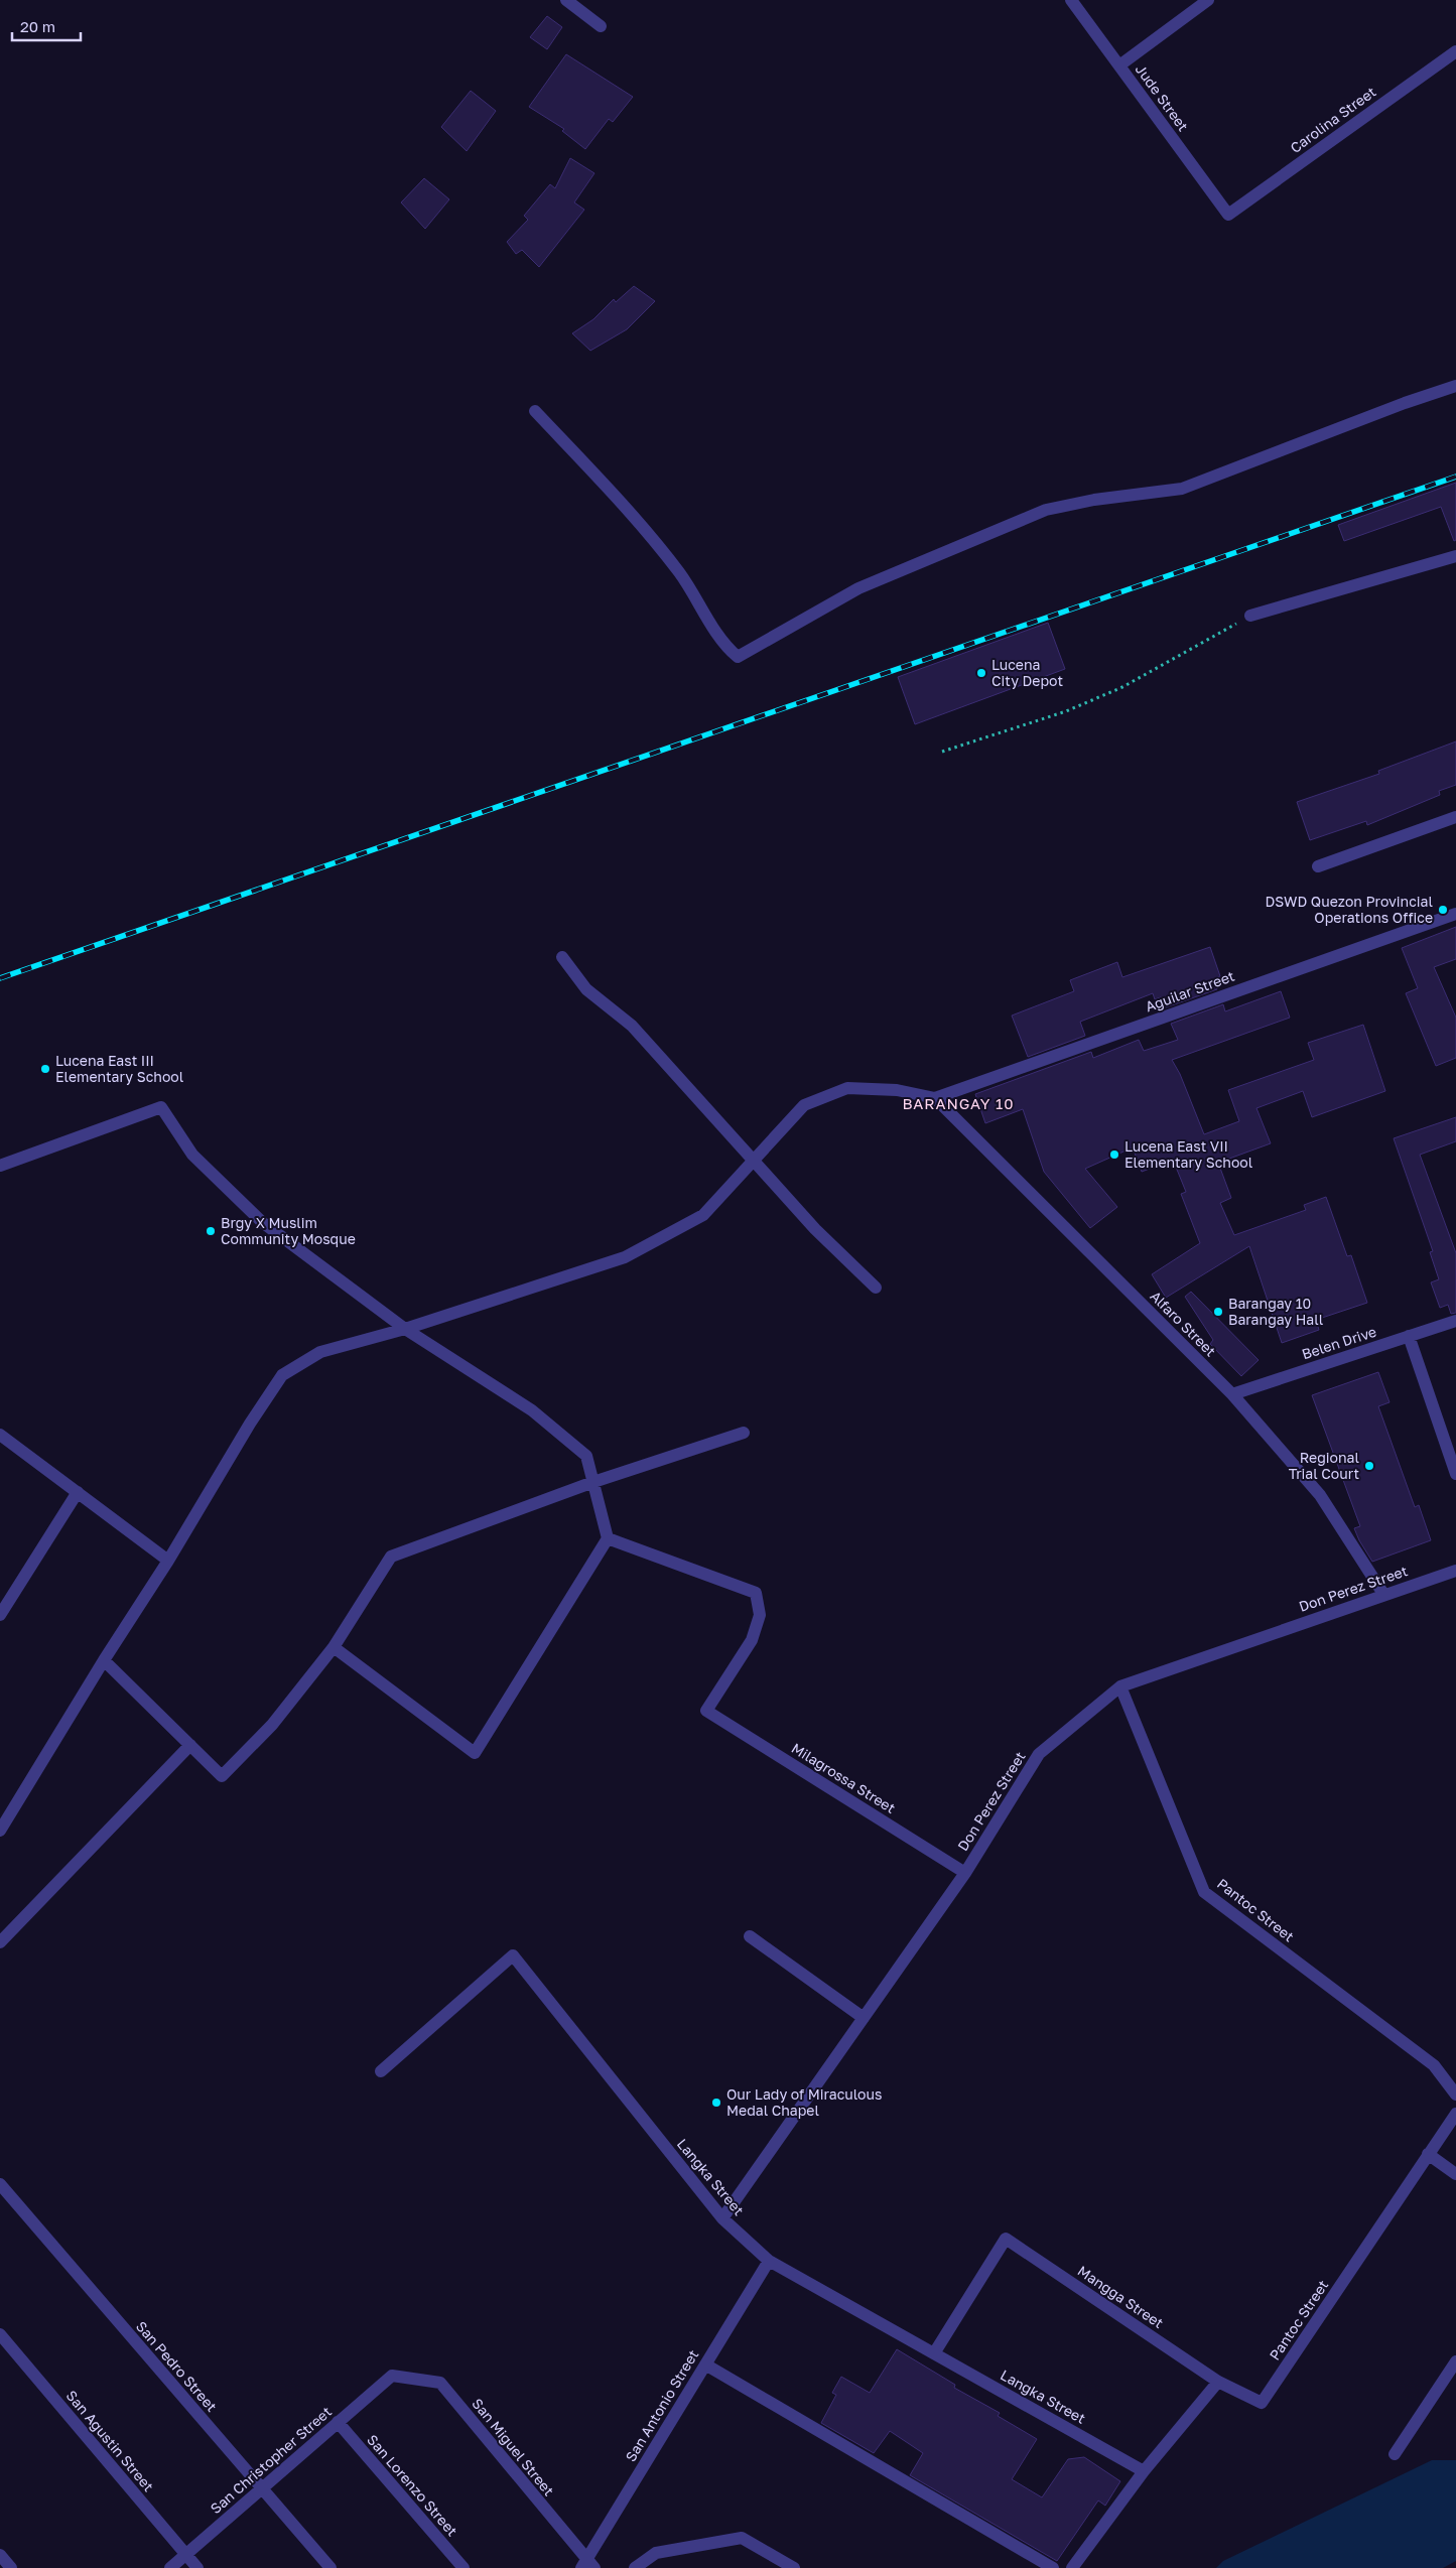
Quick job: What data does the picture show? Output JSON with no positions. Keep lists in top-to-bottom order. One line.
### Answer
{"streets":{"street":["Jude Street","Carolina Street","Aguilar Street","Alfaro Street","Belen Drive","Don Perez Street","Milagrossa Street","Pantoc Street","Langka Street","Mangga Street","San Pedro Street","San Antonio Street","San Agustin Street","San Miguel Street","San Christopher Street","San Lorenzo Street"]},"crossings":[["Jude Street","Carolina Street"],["Aguilar Street","Alfaro Street"],["Alfaro Street","Belen Drive"],["Alfaro Street","Don Perez Street"],["Don Perez Street","Milagrossa Street"],["Don Perez Street","Pantoc Street"],["Don Perez Street","Langka Street"],["Pantoc Street","Mangga Street"],["Langka Street","Mangga Street"],["Langka Street","San Antonio Street"],["San Pedro Street","San Christopher Street"],["San Antonio Street","San Miguel Street"],["San Agustin Street","San Christopher Street"],["San Miguel Street","San Christopher Street"],["San Christopher Street","San Lorenzo Street"]],"districts":["BARANGAY 10"],"places":["Lucena City Depot","DSWD Quezon Provincial Operations Office","Lucena East III Elementary School","Lucena East VII Elementary School","Brgy X Muslim Community Mosque","Barangay 10 Barangay Hall","Regional Trial Court","Our Lady of Miraculous Medal Chapel"],"scale_bar":"20 m"}
